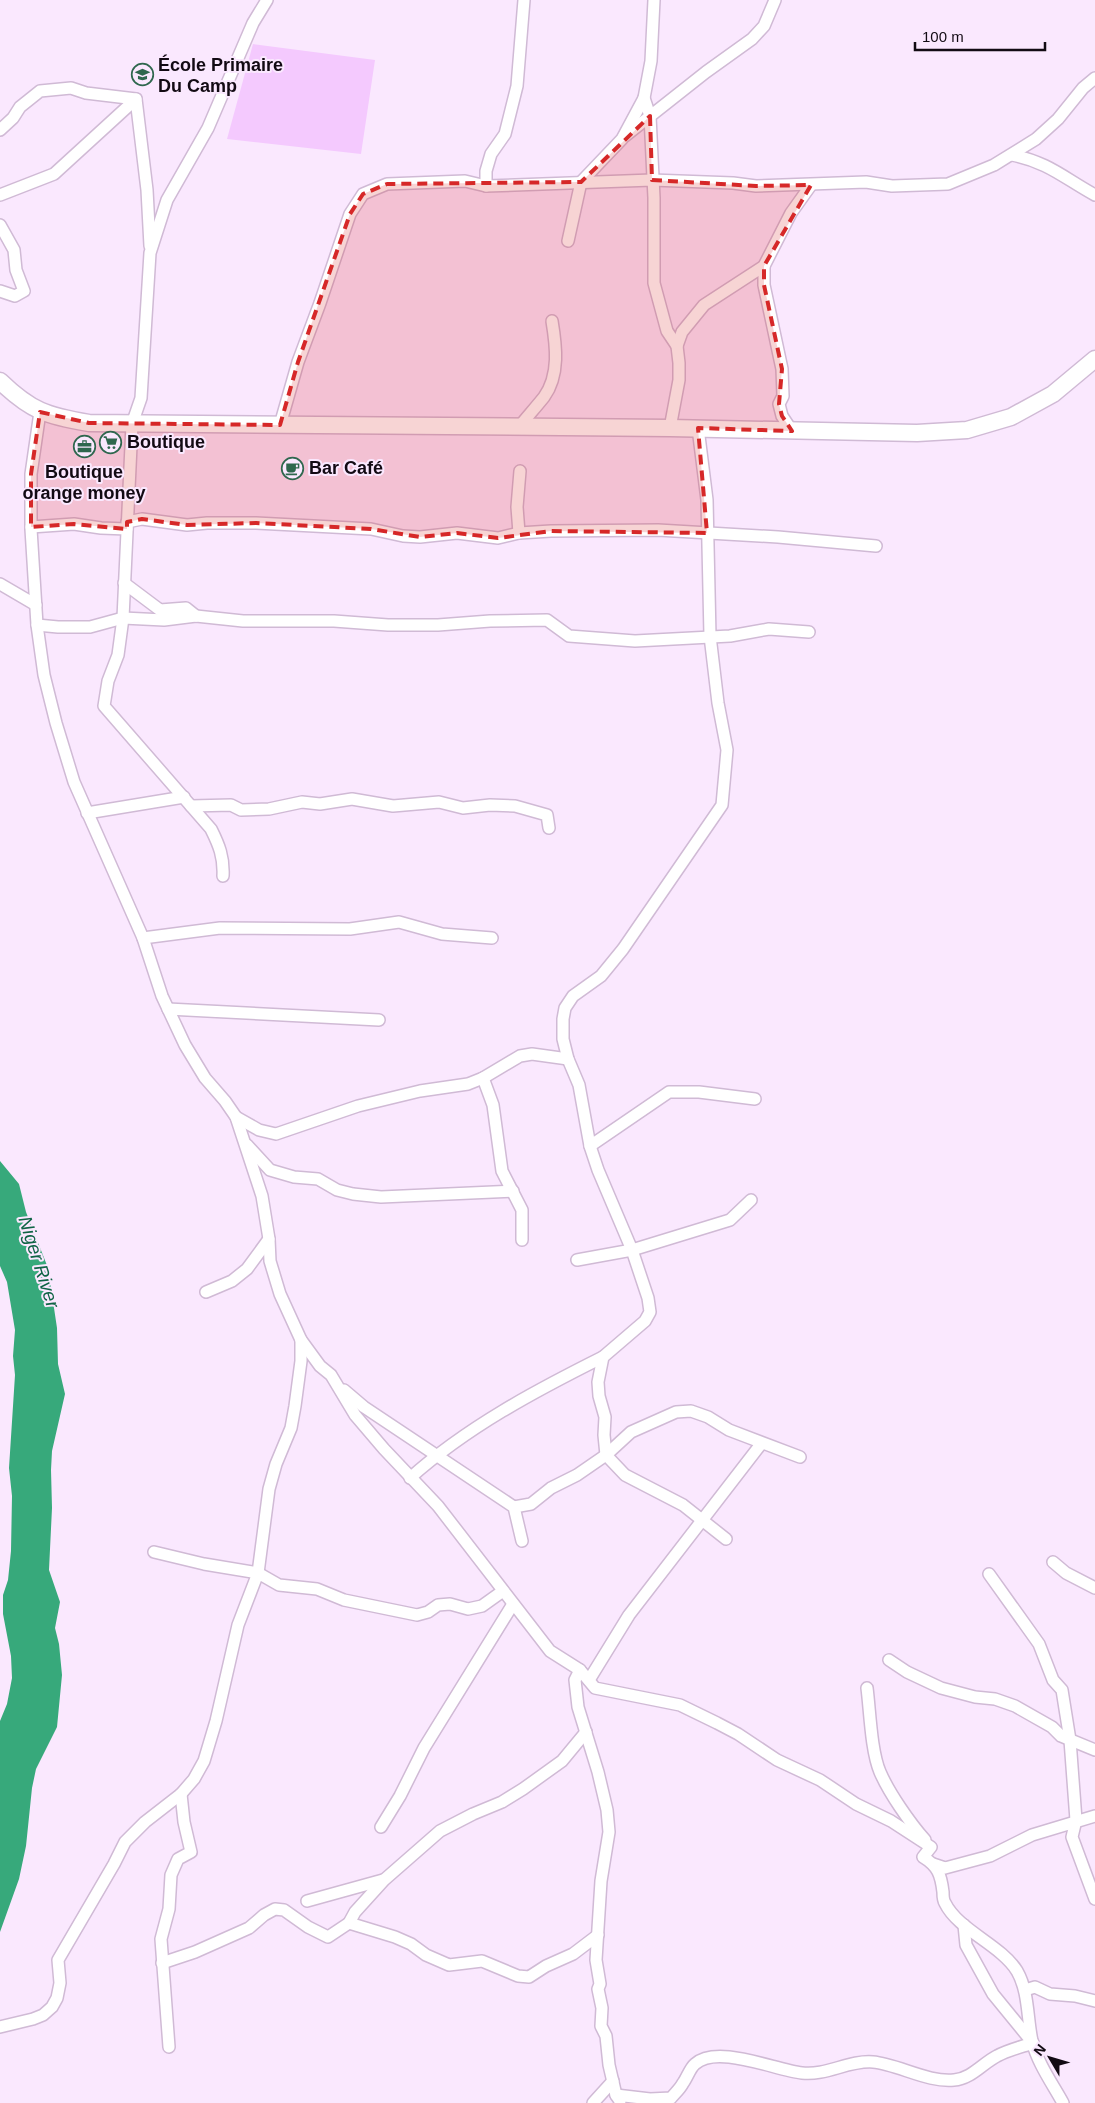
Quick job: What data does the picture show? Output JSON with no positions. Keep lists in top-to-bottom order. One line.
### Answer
{"water":["Niger River"],"places":{"school or university":["École Primaire Du Camp"],"supermarket":["Boutique"],"office":["Boutique orange money"],"cafe":["Bar Café"]},"scale_bar":"100 m","north":"top left"}
